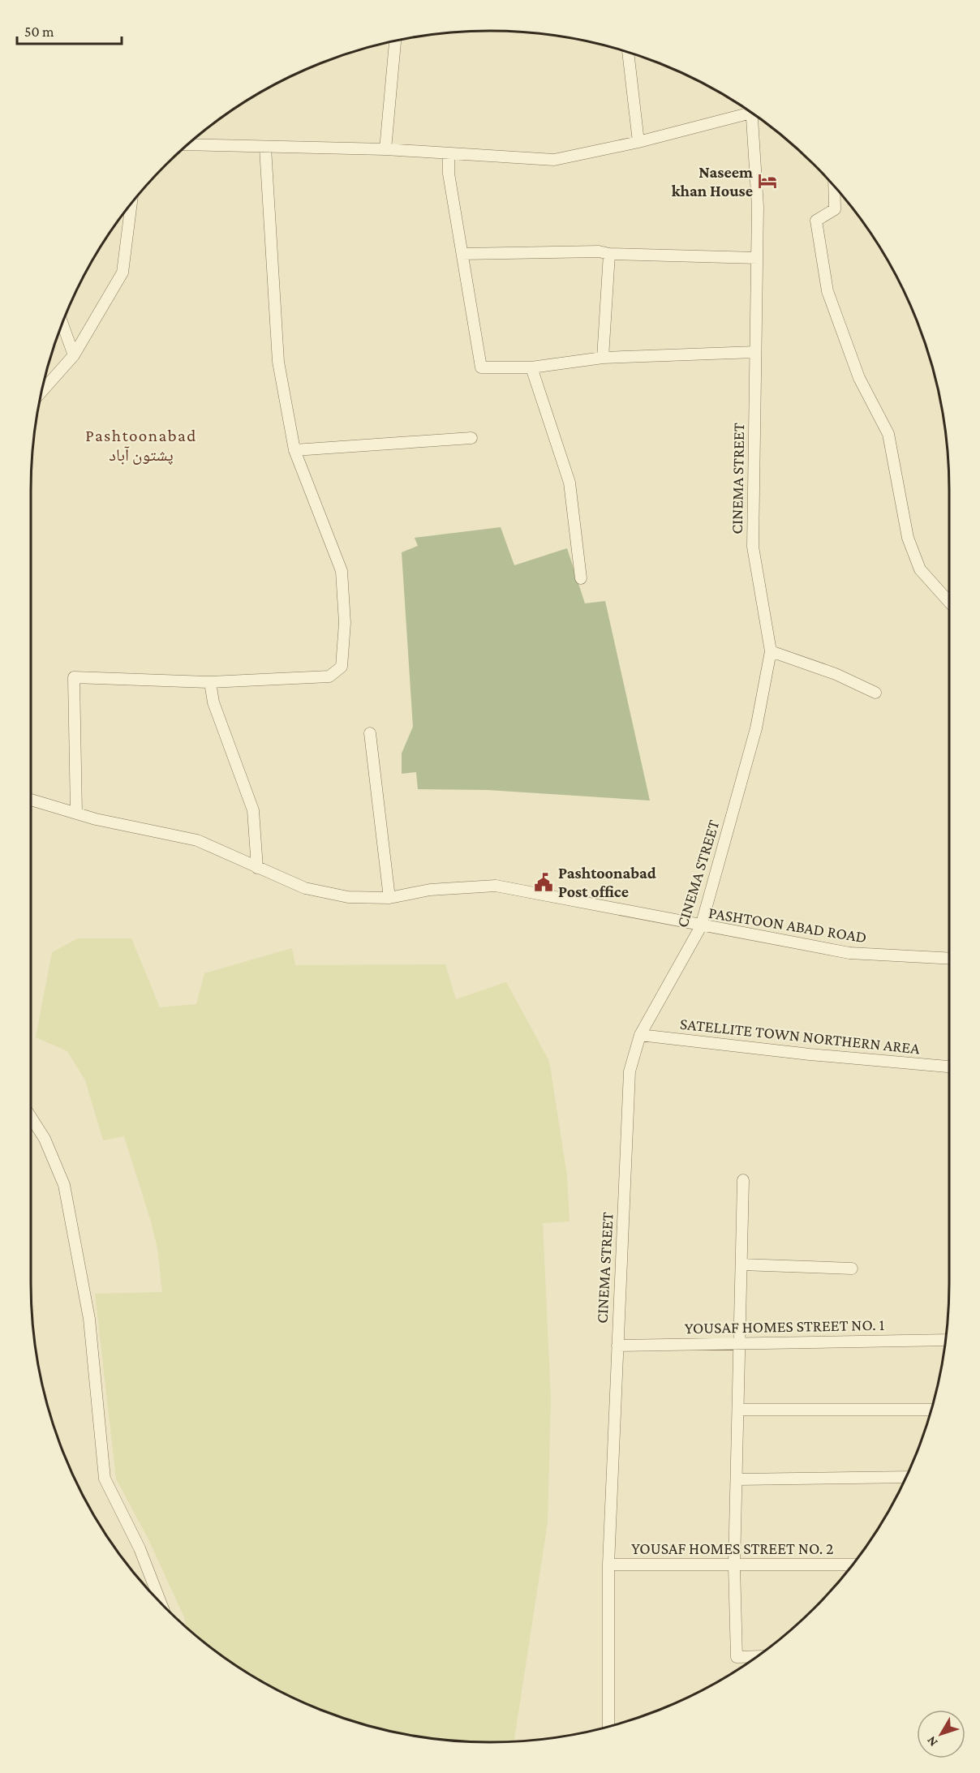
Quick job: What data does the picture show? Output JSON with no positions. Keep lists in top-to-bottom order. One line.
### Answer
{"streets":{"street":["CINEMA STREET","PASHTOON ABAD ROAD","SATELLITE TOWN NORTHERN AREA","YOUSAF HOMES STREET NO. 1","YOUSAF HOMES STREET NO. 2"]},"crossings":[["CINEMA STREET","PASHTOON ABAD ROAD"],["CINEMA STREET","SATELLITE TOWN NORTHERN AREA"],["CINEMA STREET","YOUSAF HOMES STREET NO. 1"],["CINEMA STREET","YOUSAF HOMES STREET NO. 2"]],"districts":["Pashtoonabad پشتون آباد"],"places":{"hotel":["Naseem khan House"],"public building":["Pashtoonabad Post office"]},"scale_bar":"50 m","north":"bottom left"}
